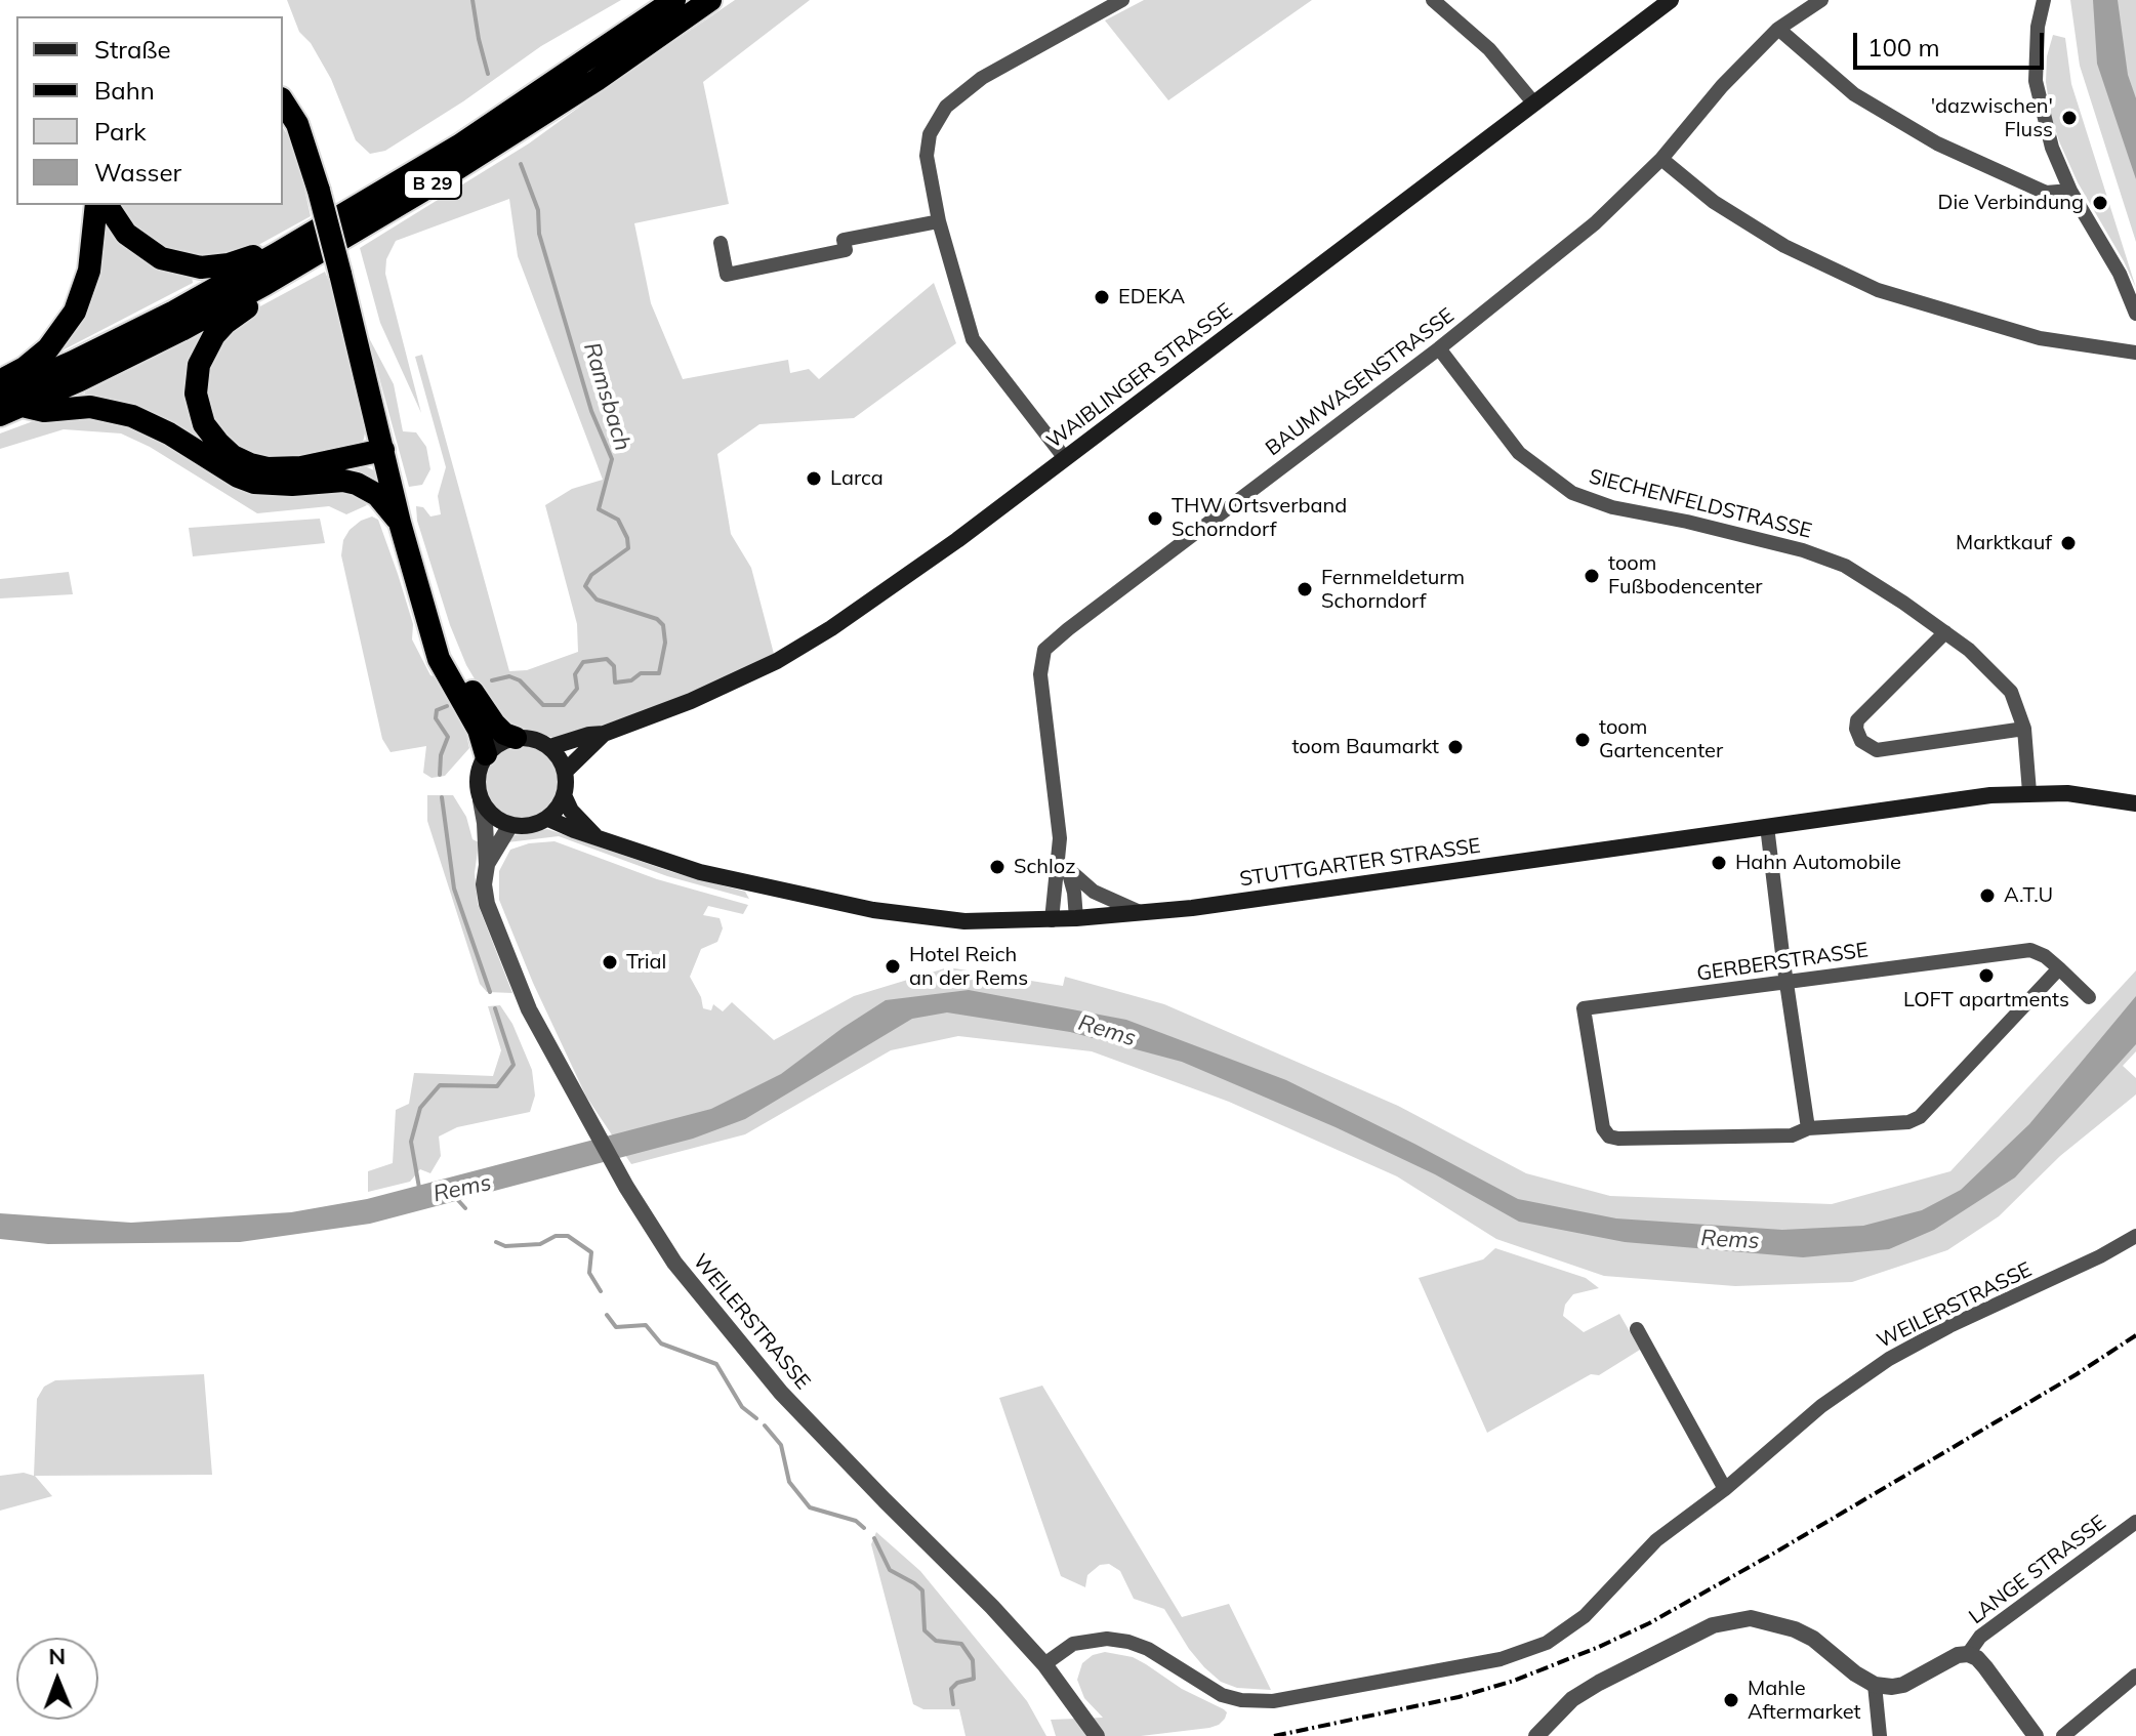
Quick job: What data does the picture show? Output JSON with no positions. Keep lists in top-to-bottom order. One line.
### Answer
{"streets":{"highway":["B 29"],"main road":["WAIBLINGER STRASSE","STUTTGARTER STRASSE"],"street":["BAUMWASENSTRASSE","SIECHENFELDSTRASSE","GERBERSTRASSE","WEILERSTRASSE","LANGE STRASSE"]},"crossings":[["WAIBLINGER STRASSE","STUTTGARTER STRASSE"],["WAIBLINGER STRASSE","WEILERSTRASSE"],["BAUMWASENSTRASSE","SIECHENFELDSTRASSE"],["BAUMWASENSTRASSE","STUTTGARTER STRASSE"],["SIECHENFELDSTRASSE","STUTTGARTER STRASSE"],["STUTTGARTER STRASSE","WEILERSTRASSE"]],"water":["Ramsbach","Rems"],"places":["'dazwischen' Fluss","Die Verbindung","EDEKA","Larca","THW Ortsverband Schorndorf","Marktkauf","toom Fußbodencenter","Fernmeldeturm Schorndorf","toom Gartencenter","toom Baumarkt","Hahn Automobile","Schloz","A.T.U","Trial","Hotel Reich an der Rems","LOFT apartments","Mahle Aftermarket"],"legend":["Straße","Bahn","Park","Wasser"],"scale_bar":"100 m","north":"top"}
